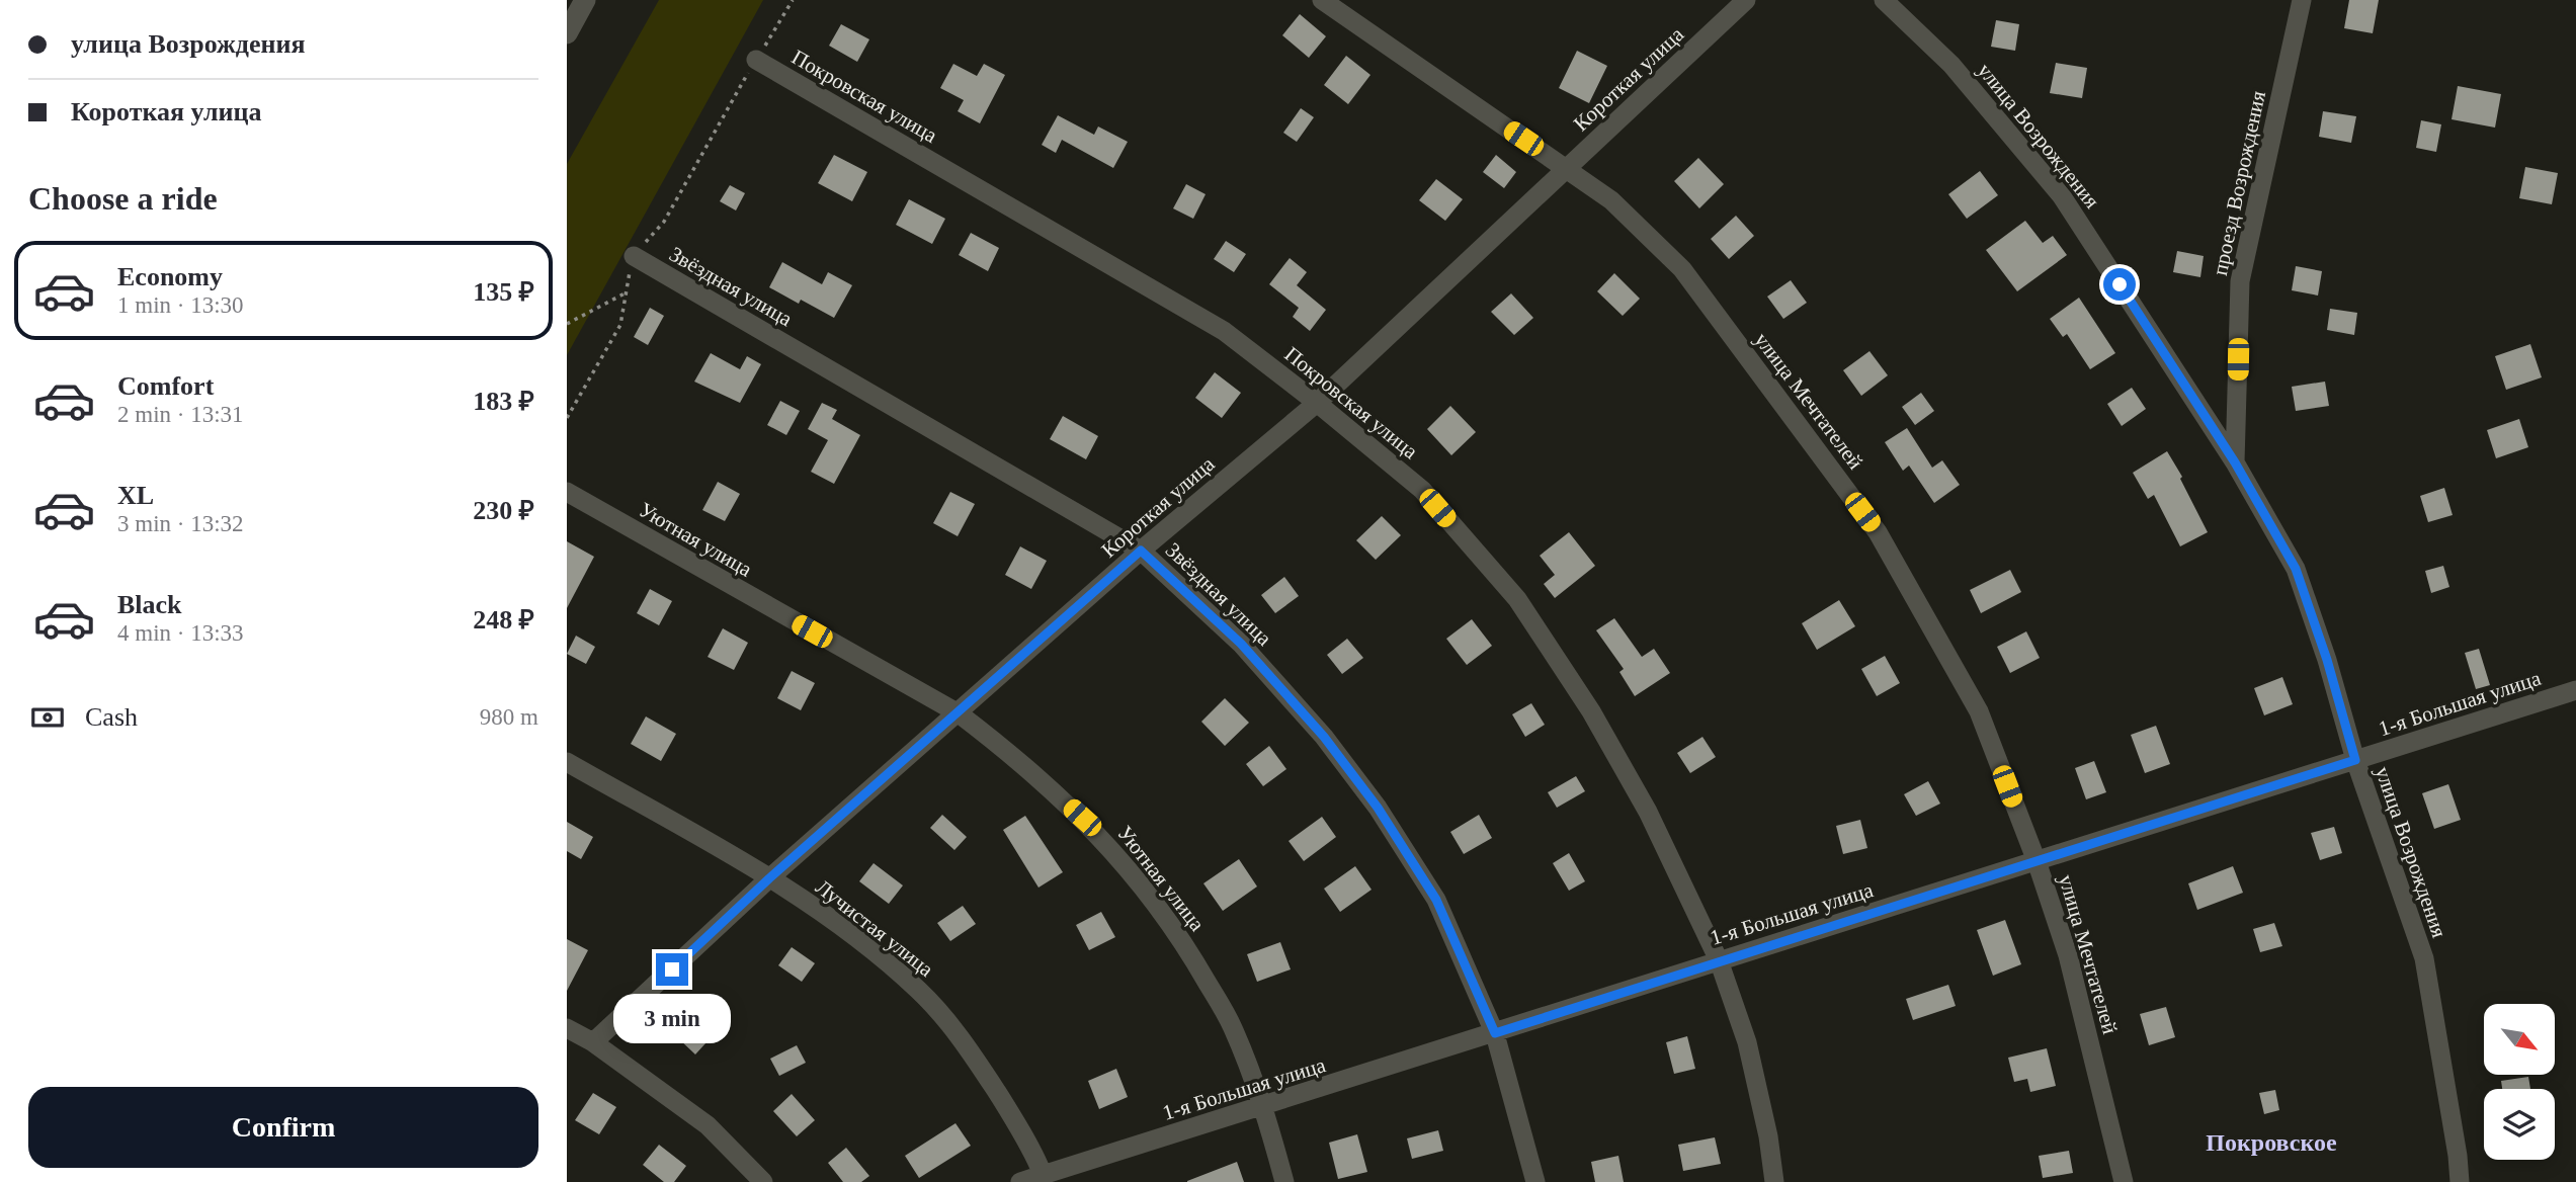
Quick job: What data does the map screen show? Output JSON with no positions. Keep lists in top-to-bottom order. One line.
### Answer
{"streets":{"street":["Короткая улица","Покровская улица","улица Возрождения","проезд Возрождения","Звёздная улица","улица Мечтателей","Уютная улица","1-я Большая улица","Лучистая улица"]},"crossings":[["Короткая улица","Покровская улица"],["Короткая улица","Звёздная улица"],["Короткая улица","улица Мечтателей"],["Короткая улица","Уютная улица"],["Короткая улица","Лучистая улица"],["Покровская улица","1-я Большая улица"],["улица Возрождения","проезд Возрождения"],["улица Возрождения","1-я Большая улица"],["Звёздная улица","1-я Большая улица"],["улица Мечтателей","1-я Большая улица"],["Уютная улица","1-я Большая улица"],["1-я Большая улица","Лучистая улица"]],"districts":["Покровское"],"north":"bottom right","page":{"banner":["улица Возрождения","Короткая улица"],"heading":"Choose a ride","list":[{"name":"Economy","note":"1 min · 13:30","value":"135 ₽"},{"name":"Comfort","note":"2 min · 13:31","value":"183 ₽"},{"name":"XL","note":"3 min · 13:32","value":"230 ₽"},{"name":"Black","note":"4 min · 13:33","value":"248 ₽"}],"pay":["Cash","980 m"],"bubble":"3 min","buttons":"Confirm"}}
